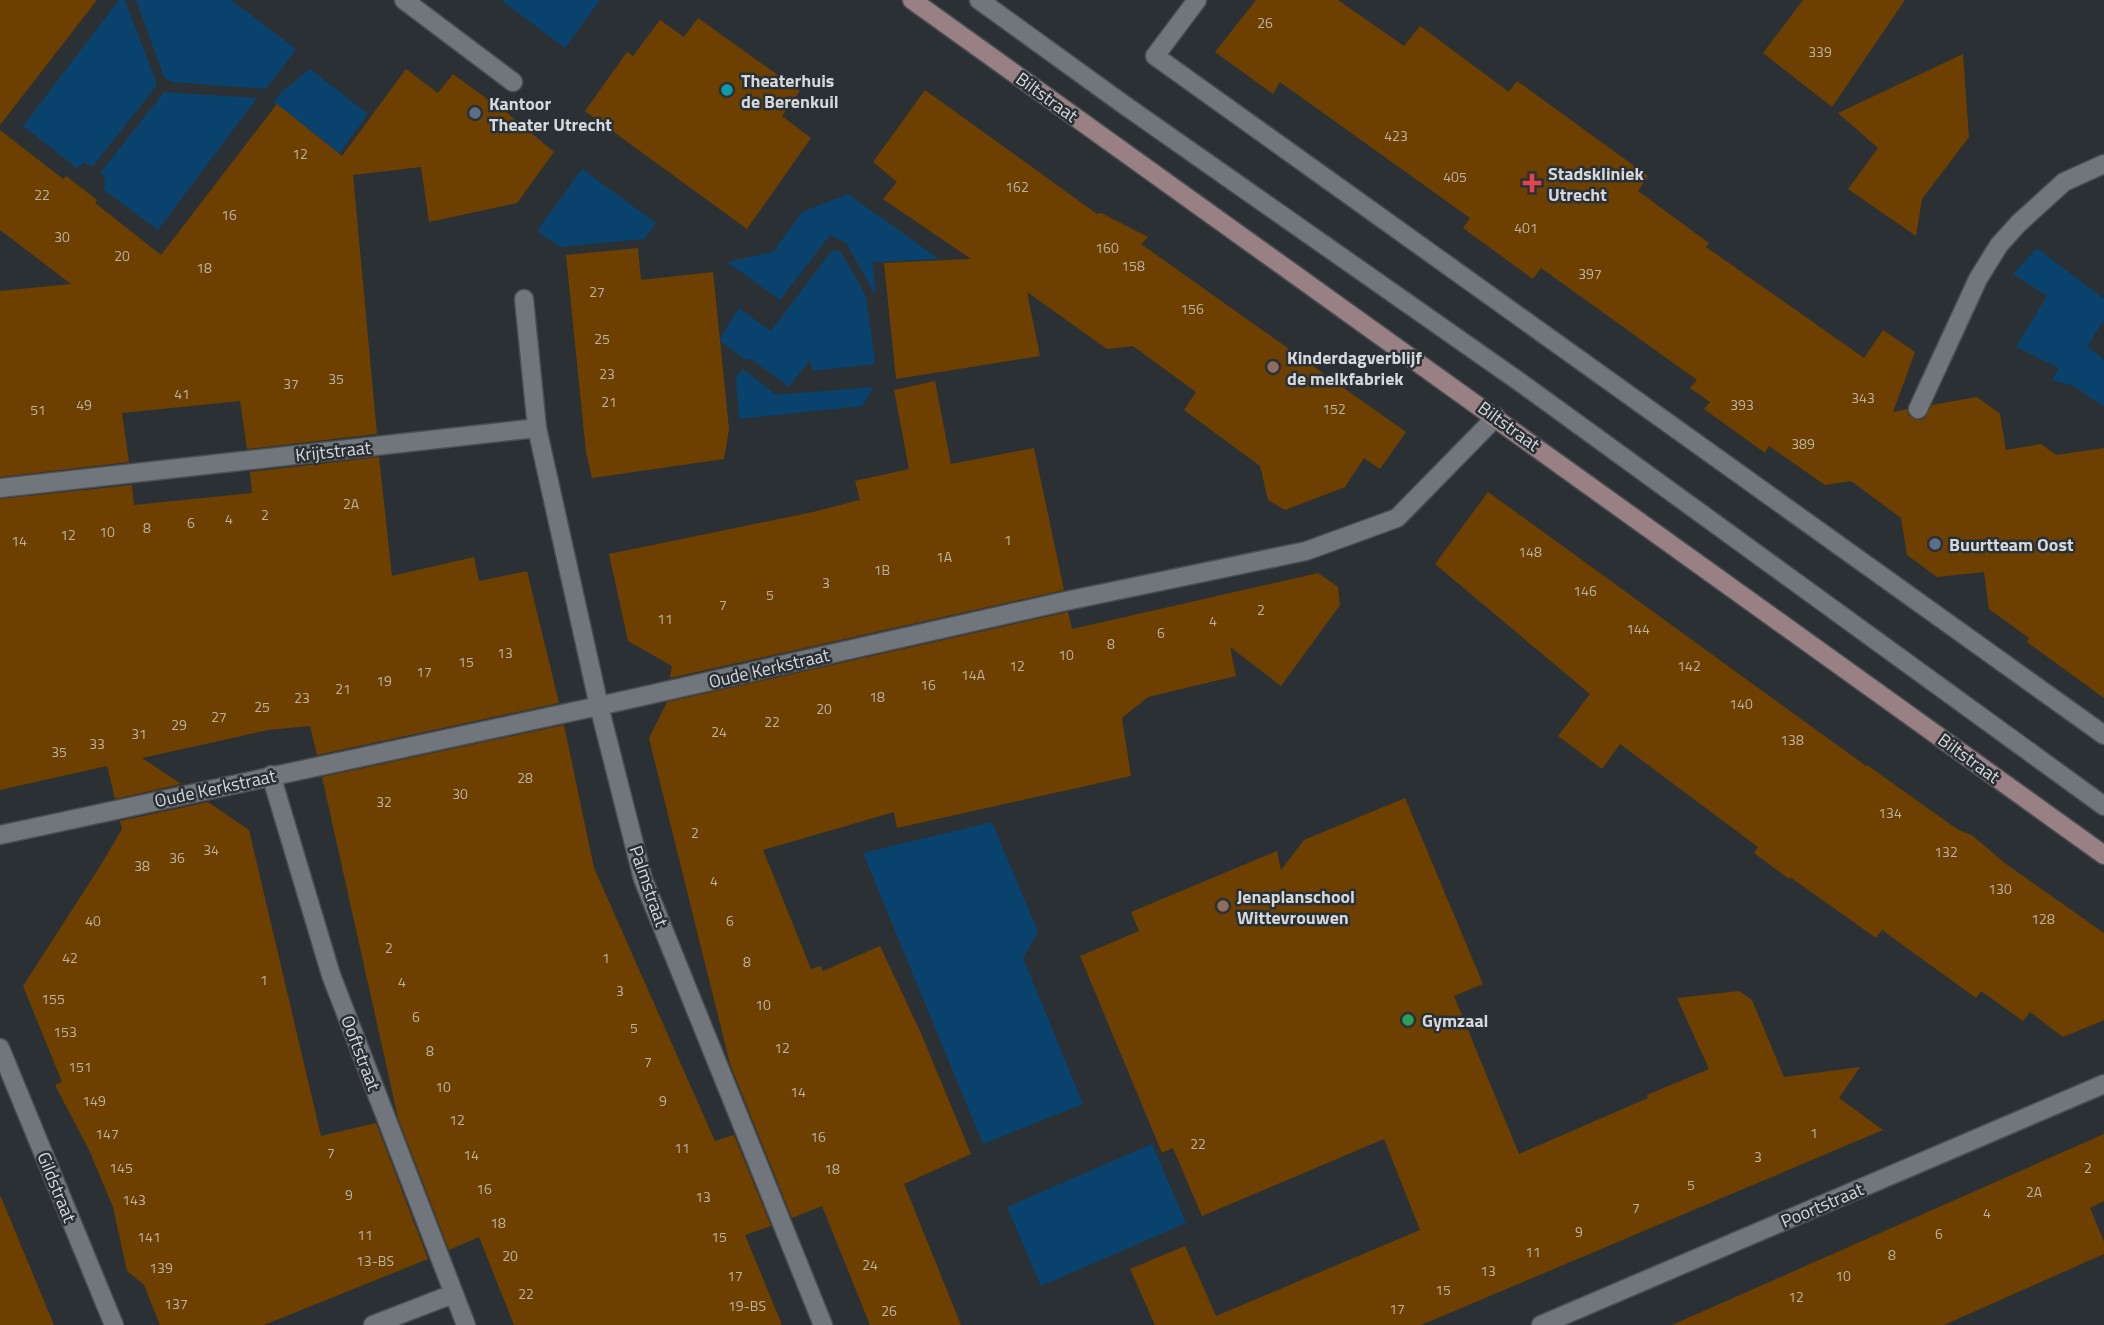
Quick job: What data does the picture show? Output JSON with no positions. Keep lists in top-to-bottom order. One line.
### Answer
{"streets":{"street":["Biltstraat","Krijtstraat","Oude Kerkstraat","Palmstraat","Ooftstraat","Gildstraat","Poortstraat"]},"crossings":[["Biltstraat","Oude Kerkstraat"],["Krijtstraat","Palmstraat"],["Oude Kerkstraat","Palmstraat"],["Oude Kerkstraat","Ooftstraat"]],"places":{"other":["Theaterhuis de Berenkuil","Kantoor Theater Utrecht","Kinderdagverblijf de melkfabriek","Buurtteam Oost","Jenaplanschool Wittevrouwen","Gymzaal"],"health":["Stadskliniek Utrecht"]},"house_numbers":["26","339","423","12","405","162","22","16","401","30","160","20","158","18","397","27","156","25","23","35","37","41","343","21","49","393","152","51","389","2A","2","4","6","8","10","12","1","14","148","1A","1B","3","146","5","7","2","11","4","144","6","8","13","10","15","12","142","17","14A","19","16","21","18","23","140","25","20","27","22","29","24","31","138","33","35","28","30","32","134","2","34","132","36","38","4","130","128","40","6","2","42","1","8","1","4","3","155","10","6","5","153","12","8","7","151","10","14","149","9","12","1","147","16","22","11","7","14","3","145","2","18","5","16","2A","9","13","143","7","4","18","9","6","11","141","15","11","8","20","13-BS","24","139","13","17","10","15","22","12","137","19-BS","17","26"]}
